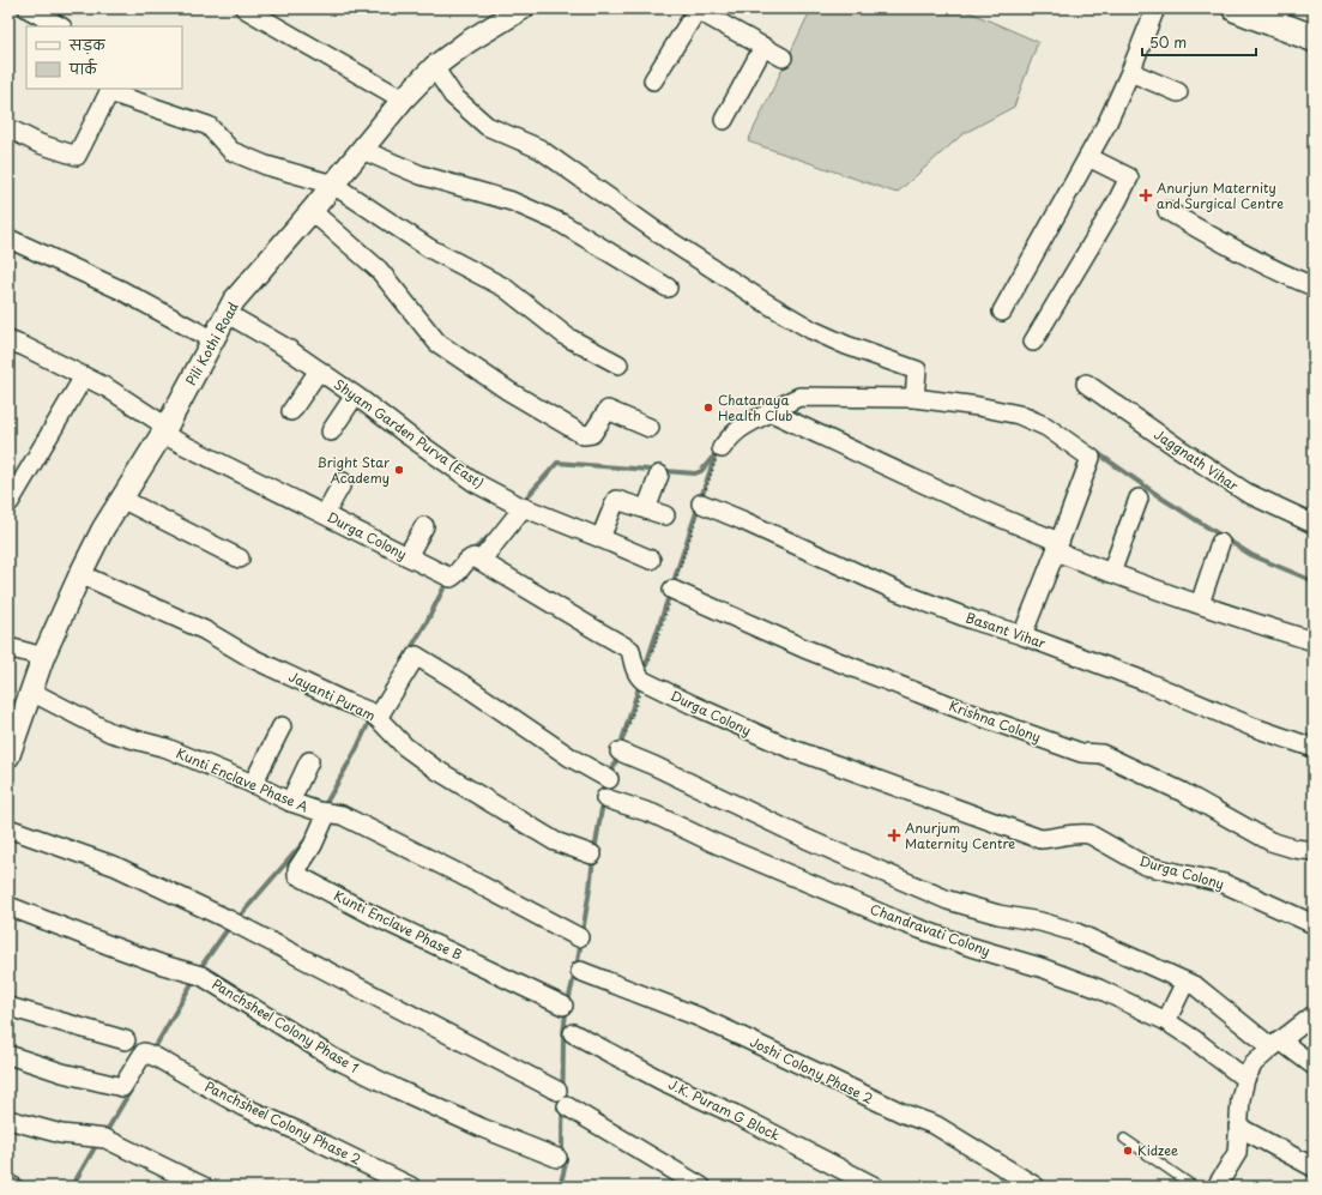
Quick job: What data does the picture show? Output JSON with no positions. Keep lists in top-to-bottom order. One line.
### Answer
{"streets":{"street":["Pili Kothi Road","Shyam Garden Purva (East)","Jaggnath Vihar","Durga Colony","Basant Vihar","Jayanti Puram","Krishna Colony","Kunti Enclave Phase A","Kunti Enclave Phase B","Chandravati Colony","Panchsheel Colony Phase 1","Joshi Colony Phase 2","J.K. Puram G Block","Panchsheel Colony Phase 2"]},"crossings":[["Pili Kothi Road","Shyam Garden Purva (East)"],["Pili Kothi Road","Durga Colony"],["Pili Kothi Road","Jayanti Puram"],["Pili Kothi Road","Kunti Enclave Phase A"],["Kunti Enclave Phase A","Kunti Enclave Phase B"]],"places":{"health":["Anurjun Maternity and Surgical Centre","Anurjum Maternity Centre"],"other":["Chatanaya Health Club","Bright Star Academy","Kidzee"]},"legend":["सड़क","पार्क"],"scale_bar":"50 m"}
